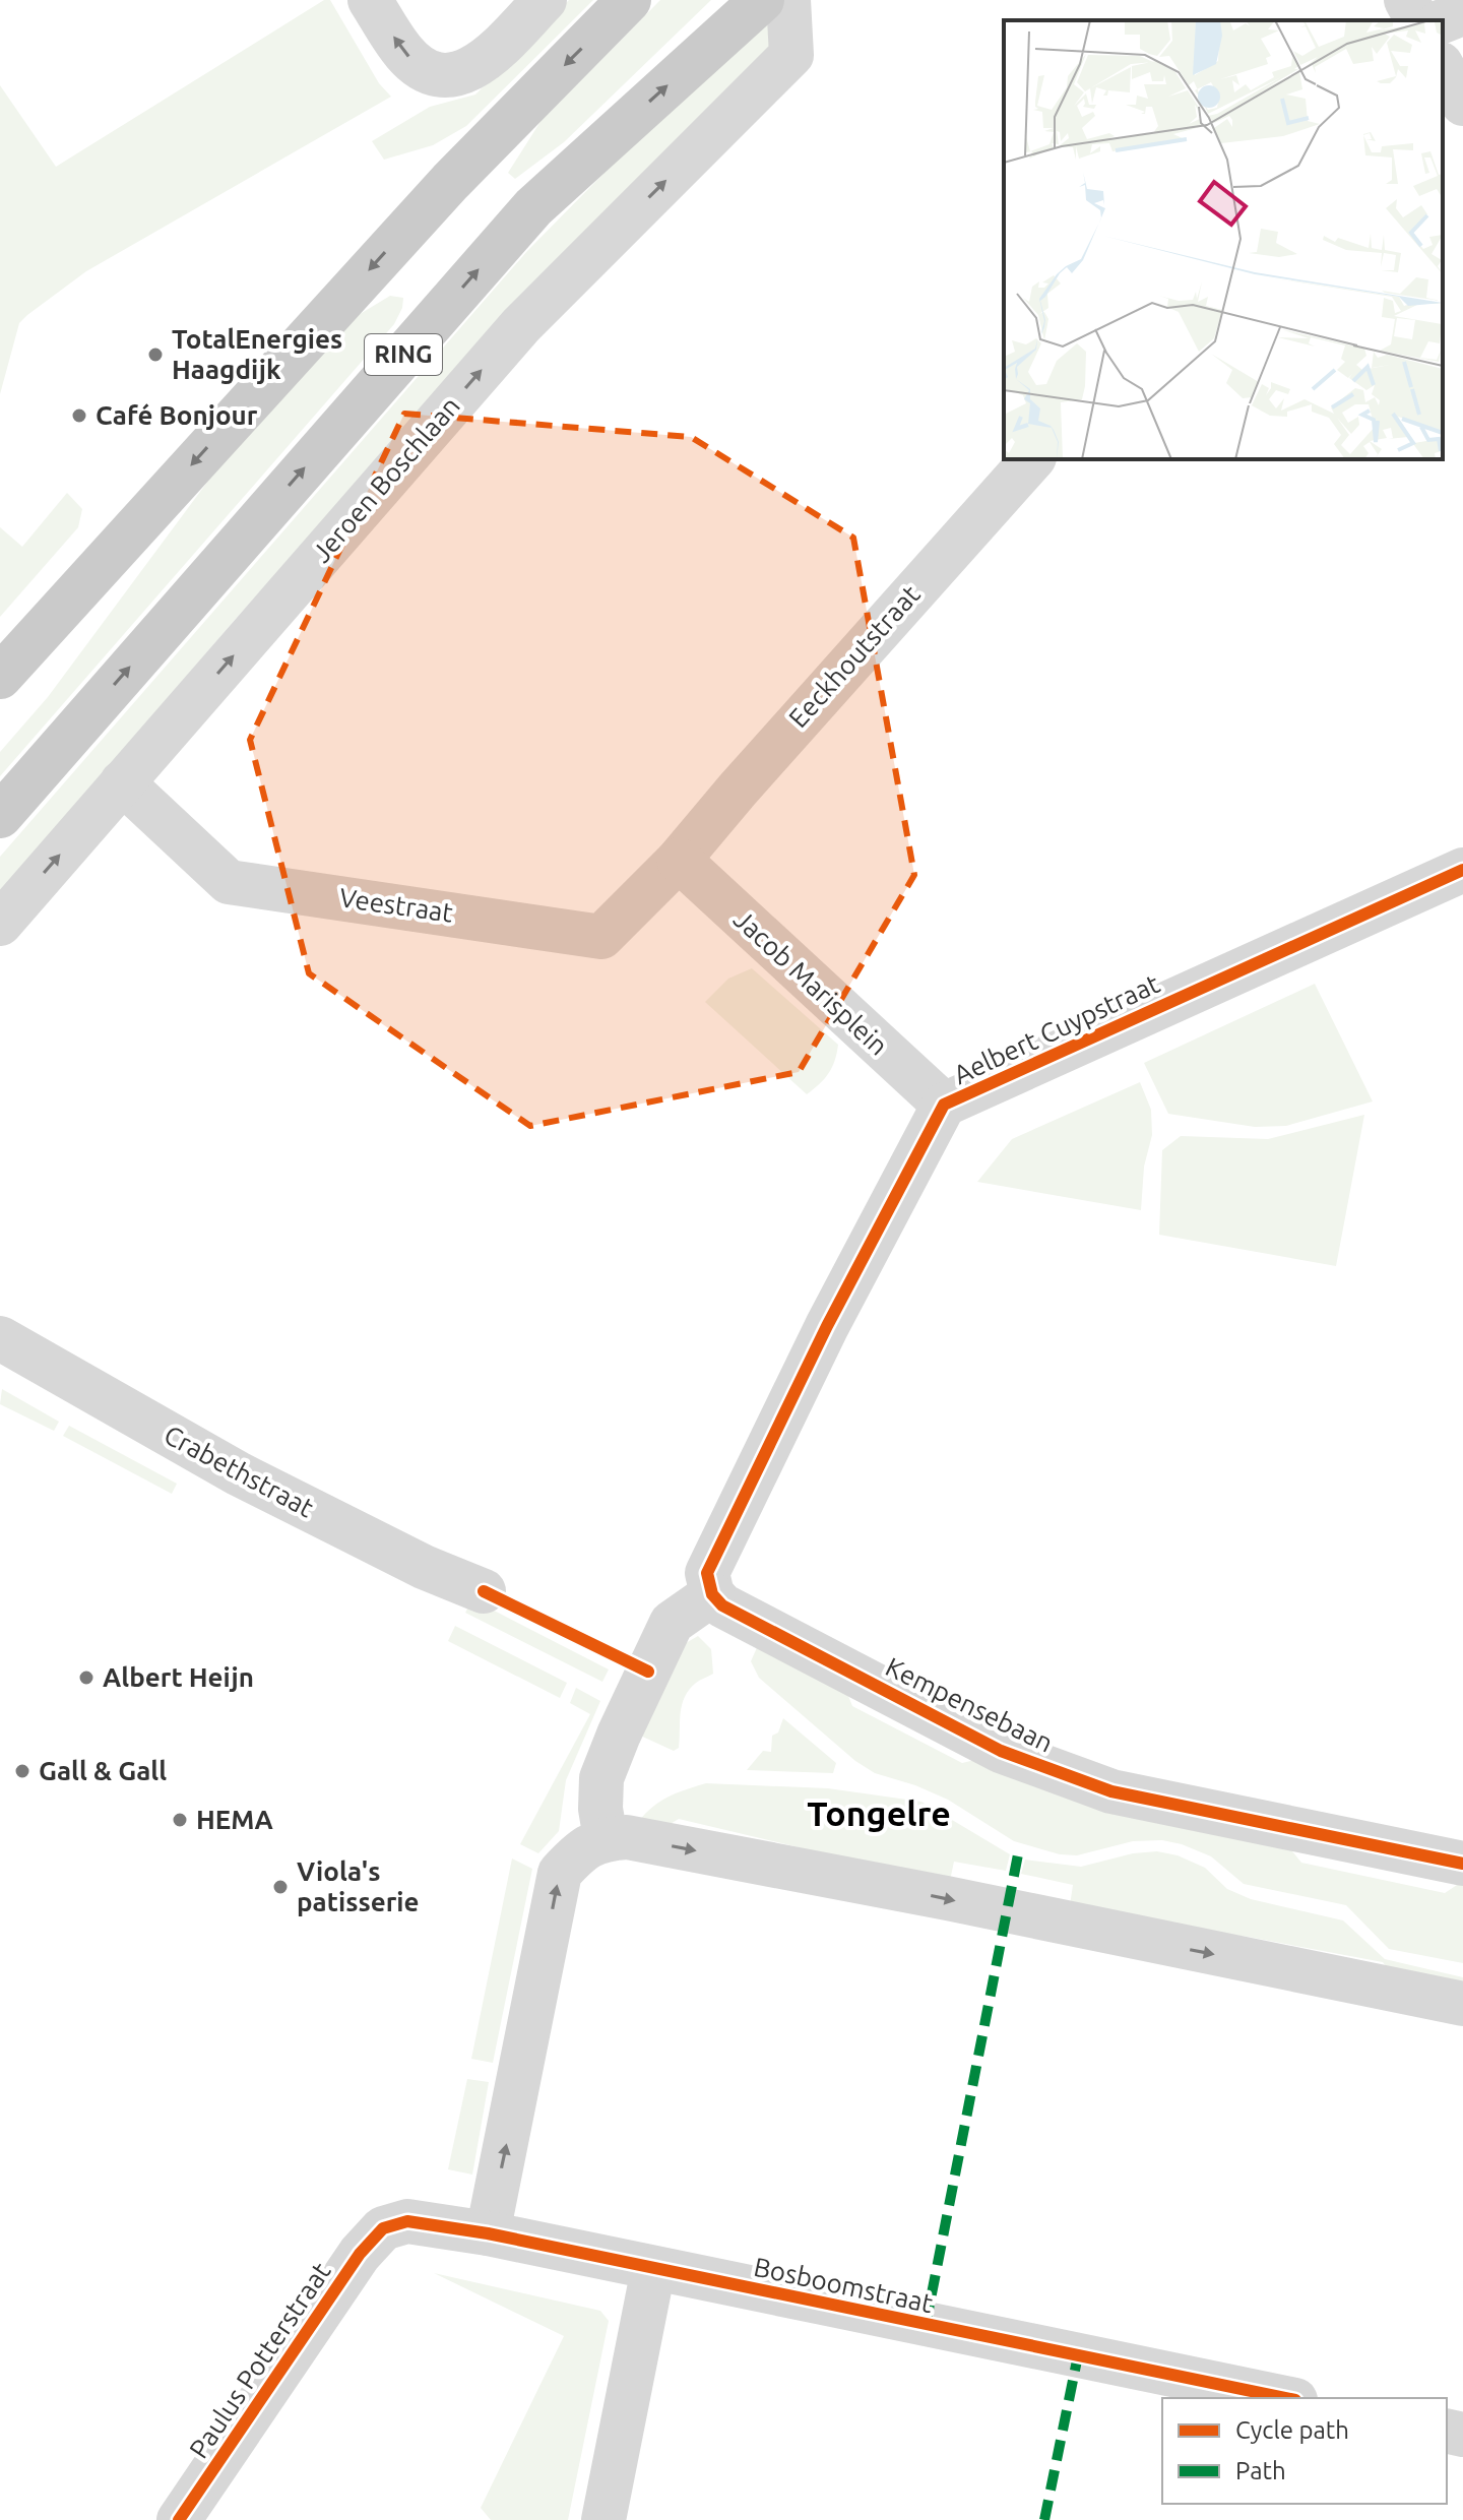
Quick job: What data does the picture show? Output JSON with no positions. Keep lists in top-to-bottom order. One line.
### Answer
{"streets":{"main road":["RING"],"street":["Jeroen Boschlaan","Eeckhoutstraat","Veestraat","Jacob Marisplein","Aelbert Cuypstraat","Crabethstraat","Kempensebaan","Bosboomstraat","Paulus Potterstraat"]},"crossings":[["Jeroen Boschlaan","Veestraat"],["Eeckhoutstraat","Veestraat"],["Eeckhoutstraat","Jacob Marisplein"],["Veestraat","Jacob Marisplein"],["Jacob Marisplein","Aelbert Cuypstraat"],["Aelbert Cuypstraat","Kempensebaan"],["Bosboomstraat","Paulus Potterstraat"]],"one_way":["Jeroen Boschlaan"],"districts":["Tongelre"],"places":["TotalEnergies Haagdijk","Café Bonjour","Albert Heijn","Gall & Gall","HEMA","Viola's patisserie"],"legend":["Cycle path","Path"]}
